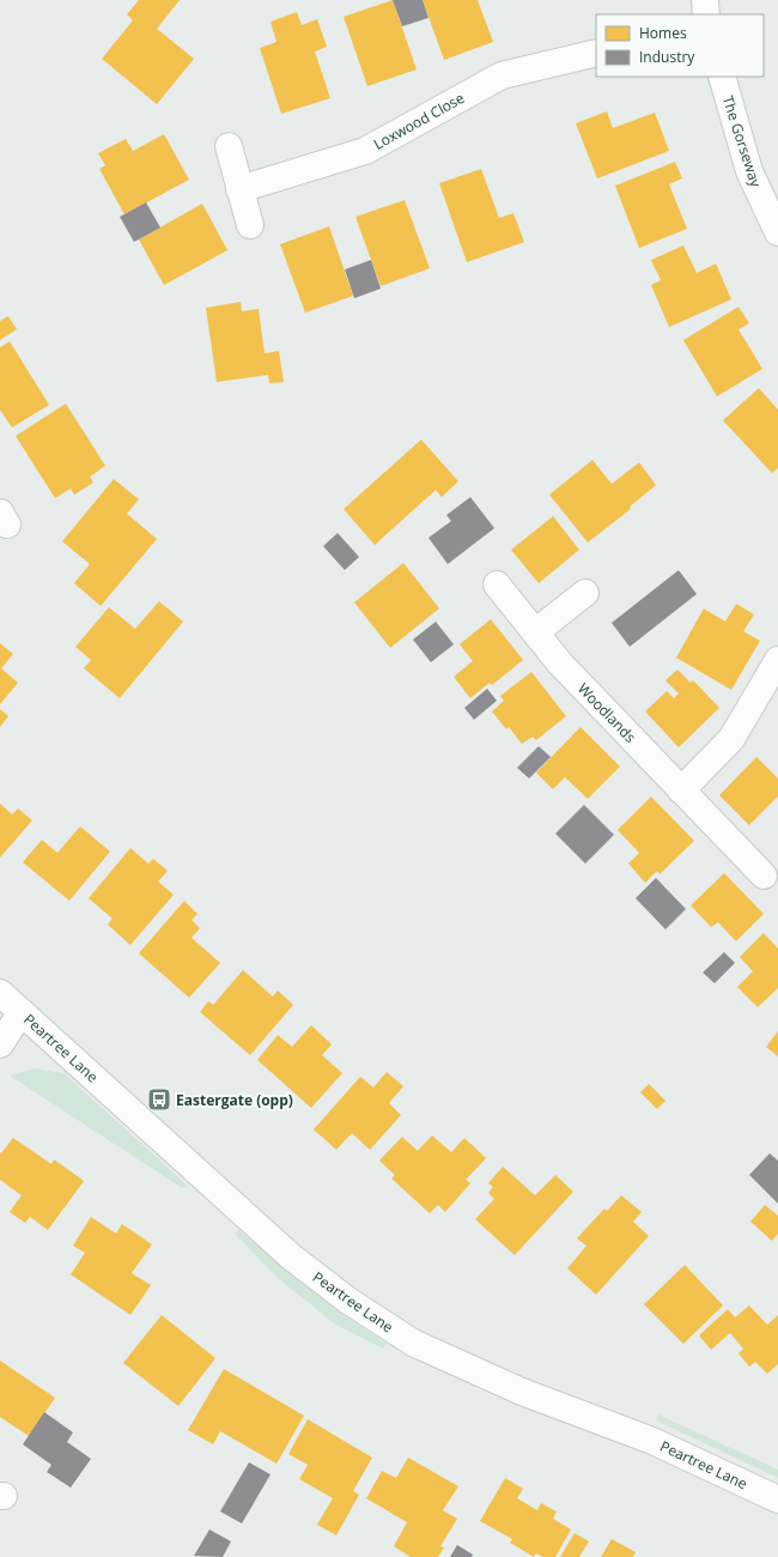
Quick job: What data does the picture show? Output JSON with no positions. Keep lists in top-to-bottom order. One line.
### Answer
{"streets":{"street":["Loxwood Close","The Gorseway","Woodlands","Peartree Lane"]},"places":{"bus stop":["Eastergate (opp)"]},"legend":["Homes","Industry"]}
